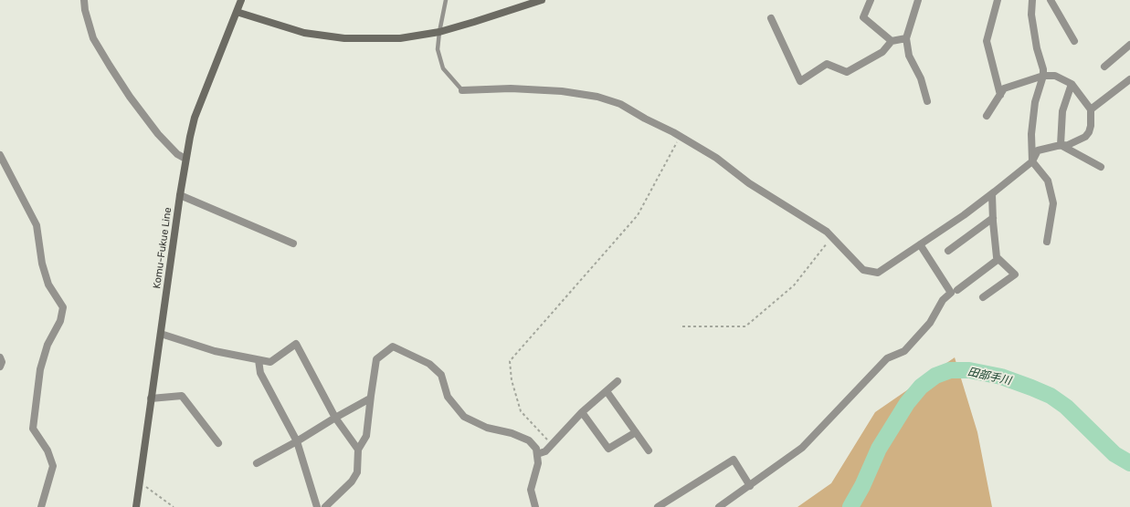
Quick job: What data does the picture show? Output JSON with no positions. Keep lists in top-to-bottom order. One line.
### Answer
{"streets":{"main road":["Komu-Fukue Line"]},"water":["田部手川"]}
